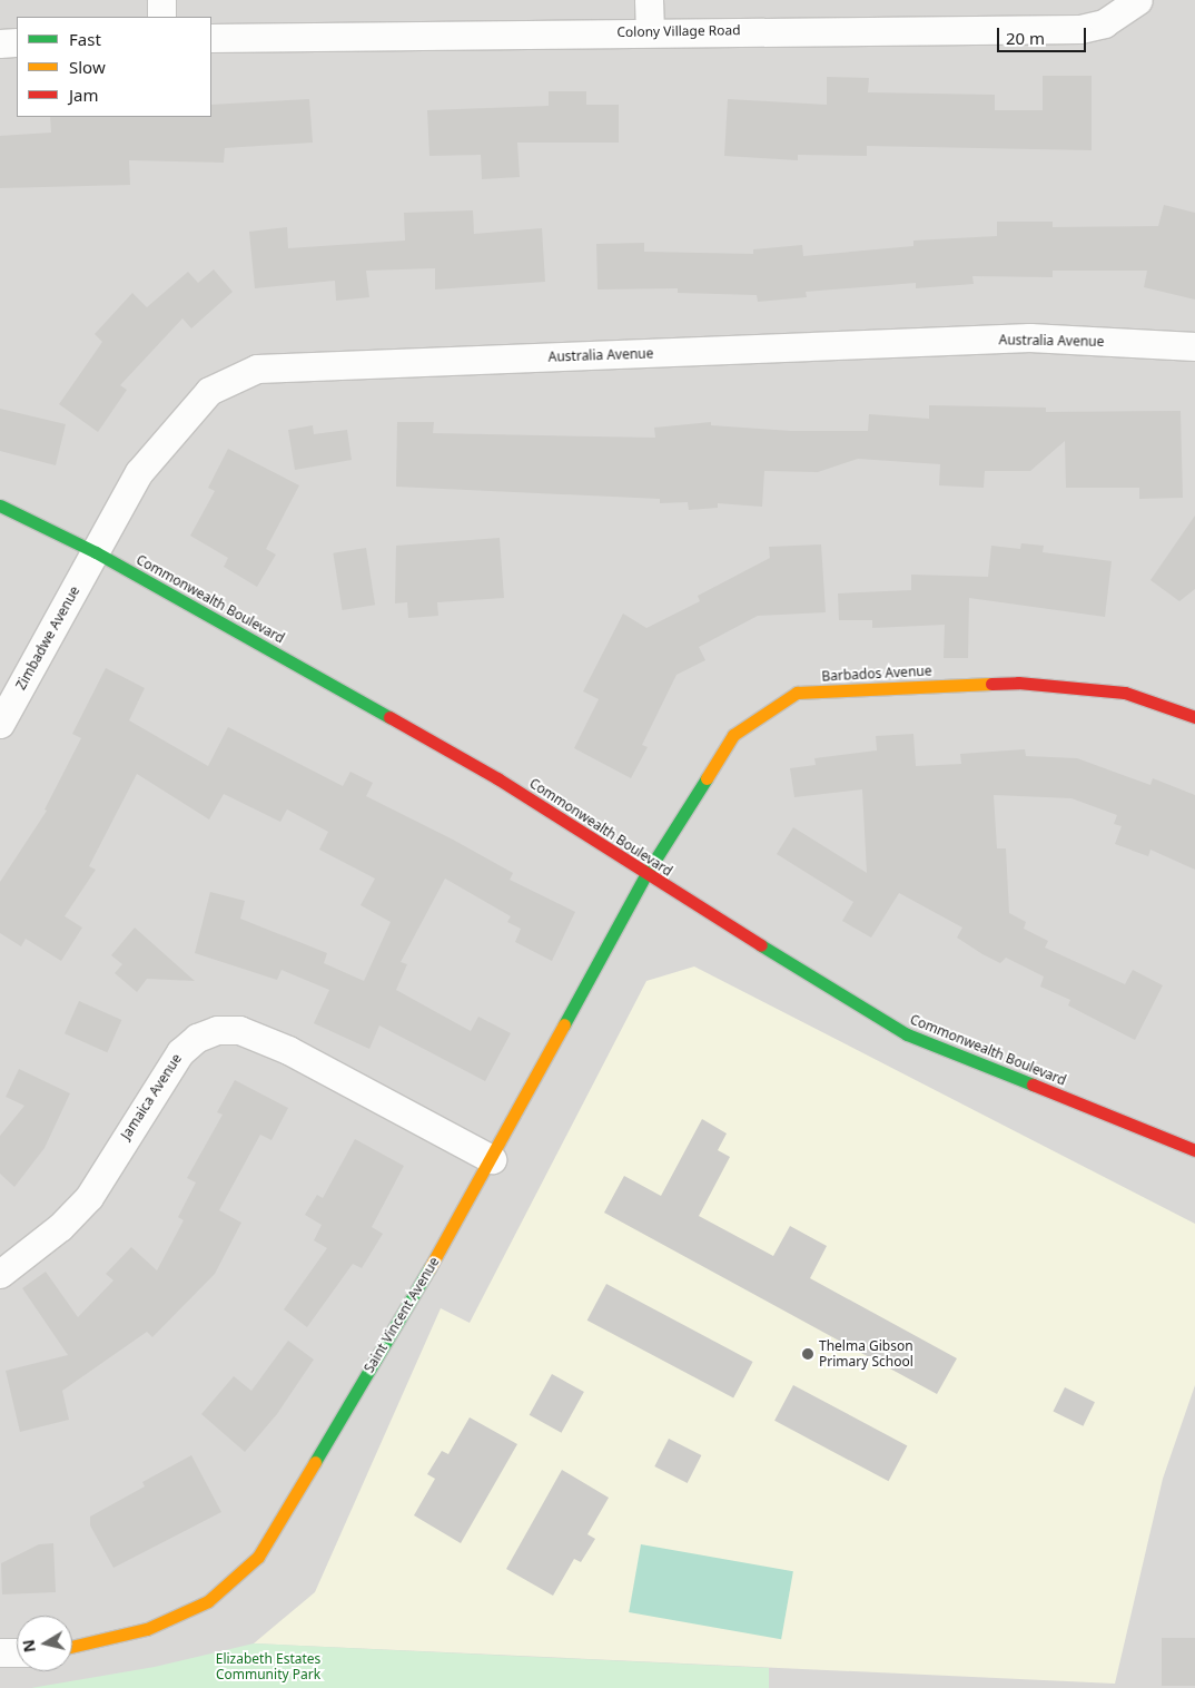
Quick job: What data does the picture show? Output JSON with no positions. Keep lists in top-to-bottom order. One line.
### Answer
{"streets":{"street":["Colony Village Road","Australia Avenue","Commonwealth Boulevard","Zimbadwe Avenue","Barbados Avenue","Jamaica Avenue","Saint Vincent Avenue"]},"crossings":[["Australia Avenue","Commonwealth Boulevard"],["Australia Avenue","Zimbadwe Avenue"],["Commonwealth Boulevard","Zimbadwe Avenue"],["Commonwealth Boulevard","Barbados Avenue"],["Commonwealth Boulevard","Saint Vincent Avenue"],["Barbados Avenue","Saint Vincent Avenue"],["Jamaica Avenue","Saint Vincent Avenue"]],"parks":["Elizabeth Estates Community Park"],"places":["Thelma Gibson Primary School"],"legend":["Fast","Slow","Jam"],"scale_bar":"20 m","north":"left"}
